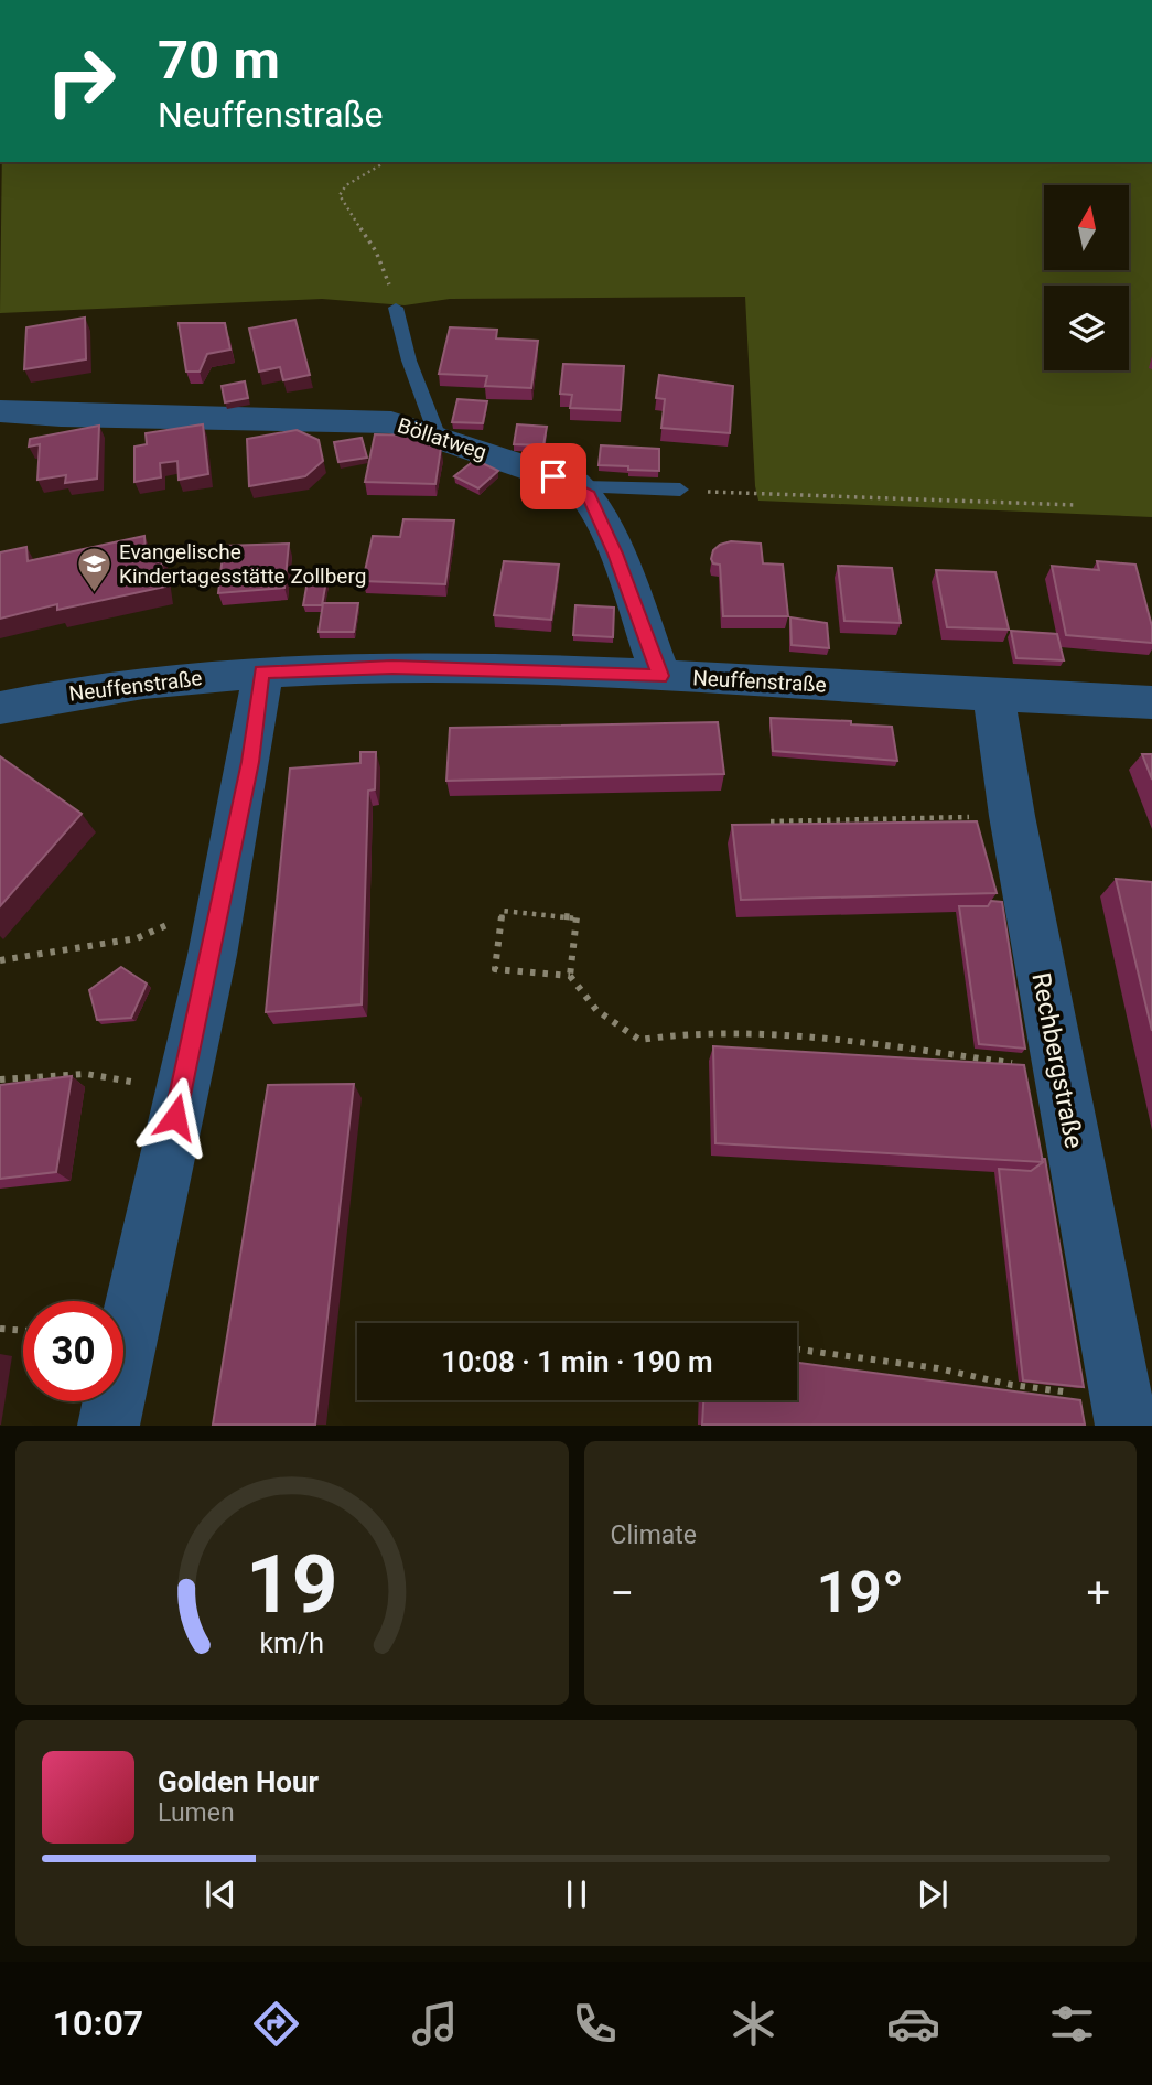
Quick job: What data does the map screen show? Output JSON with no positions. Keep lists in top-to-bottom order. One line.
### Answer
{"streets":{"street":["Böllatweg","Neuffenstraße","Rechbergstraße"]},"crossings":[["Neuffenstraße","Rechbergstraße"]],"places":{"school or university":["Evangelische Kindertagesstätte Zollberg"]},"north":"top","page":{"turn":["70 m","Neuffenstraße"],"limit":"30","trip":"10:08 · 1 min · 190 m","tile":"Climate","heat":["−","19°","+"],"song":["Golden Hour","Lumen"],"tabs":"10:07","gauge":["19","km/h"]}}
